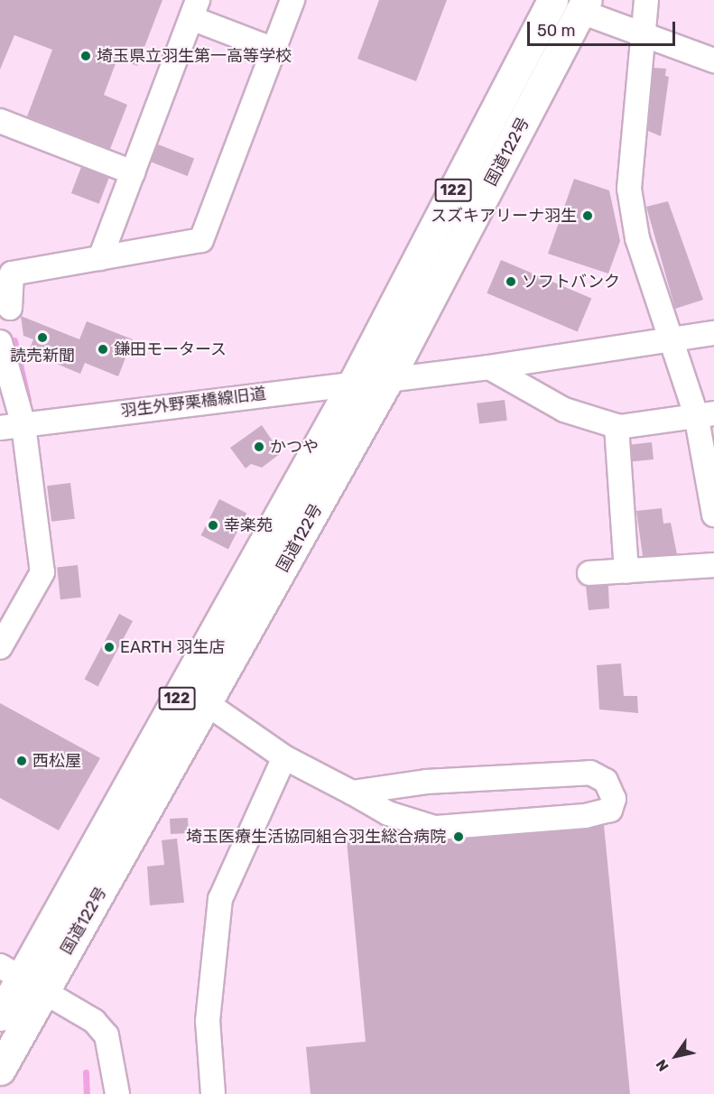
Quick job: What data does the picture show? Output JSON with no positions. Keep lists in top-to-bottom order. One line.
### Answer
{"streets":{"highway":["国道122号","122"],"street":["羽生外野栗橋線旧道"]},"crossings":[["国道122号","羽生外野栗橋線旧道"]],"places":["埼玉県立羽生第一高等学校","スズキアリーナ羽生","ソフトバンク","読売新聞","鎌田モータース","かつや","幸楽苑","EARTH 羽生店","西松屋","埼玉医療生活協同組合羽生総合病院"],"scale_bar":"50 m","north":"bottom left"}
